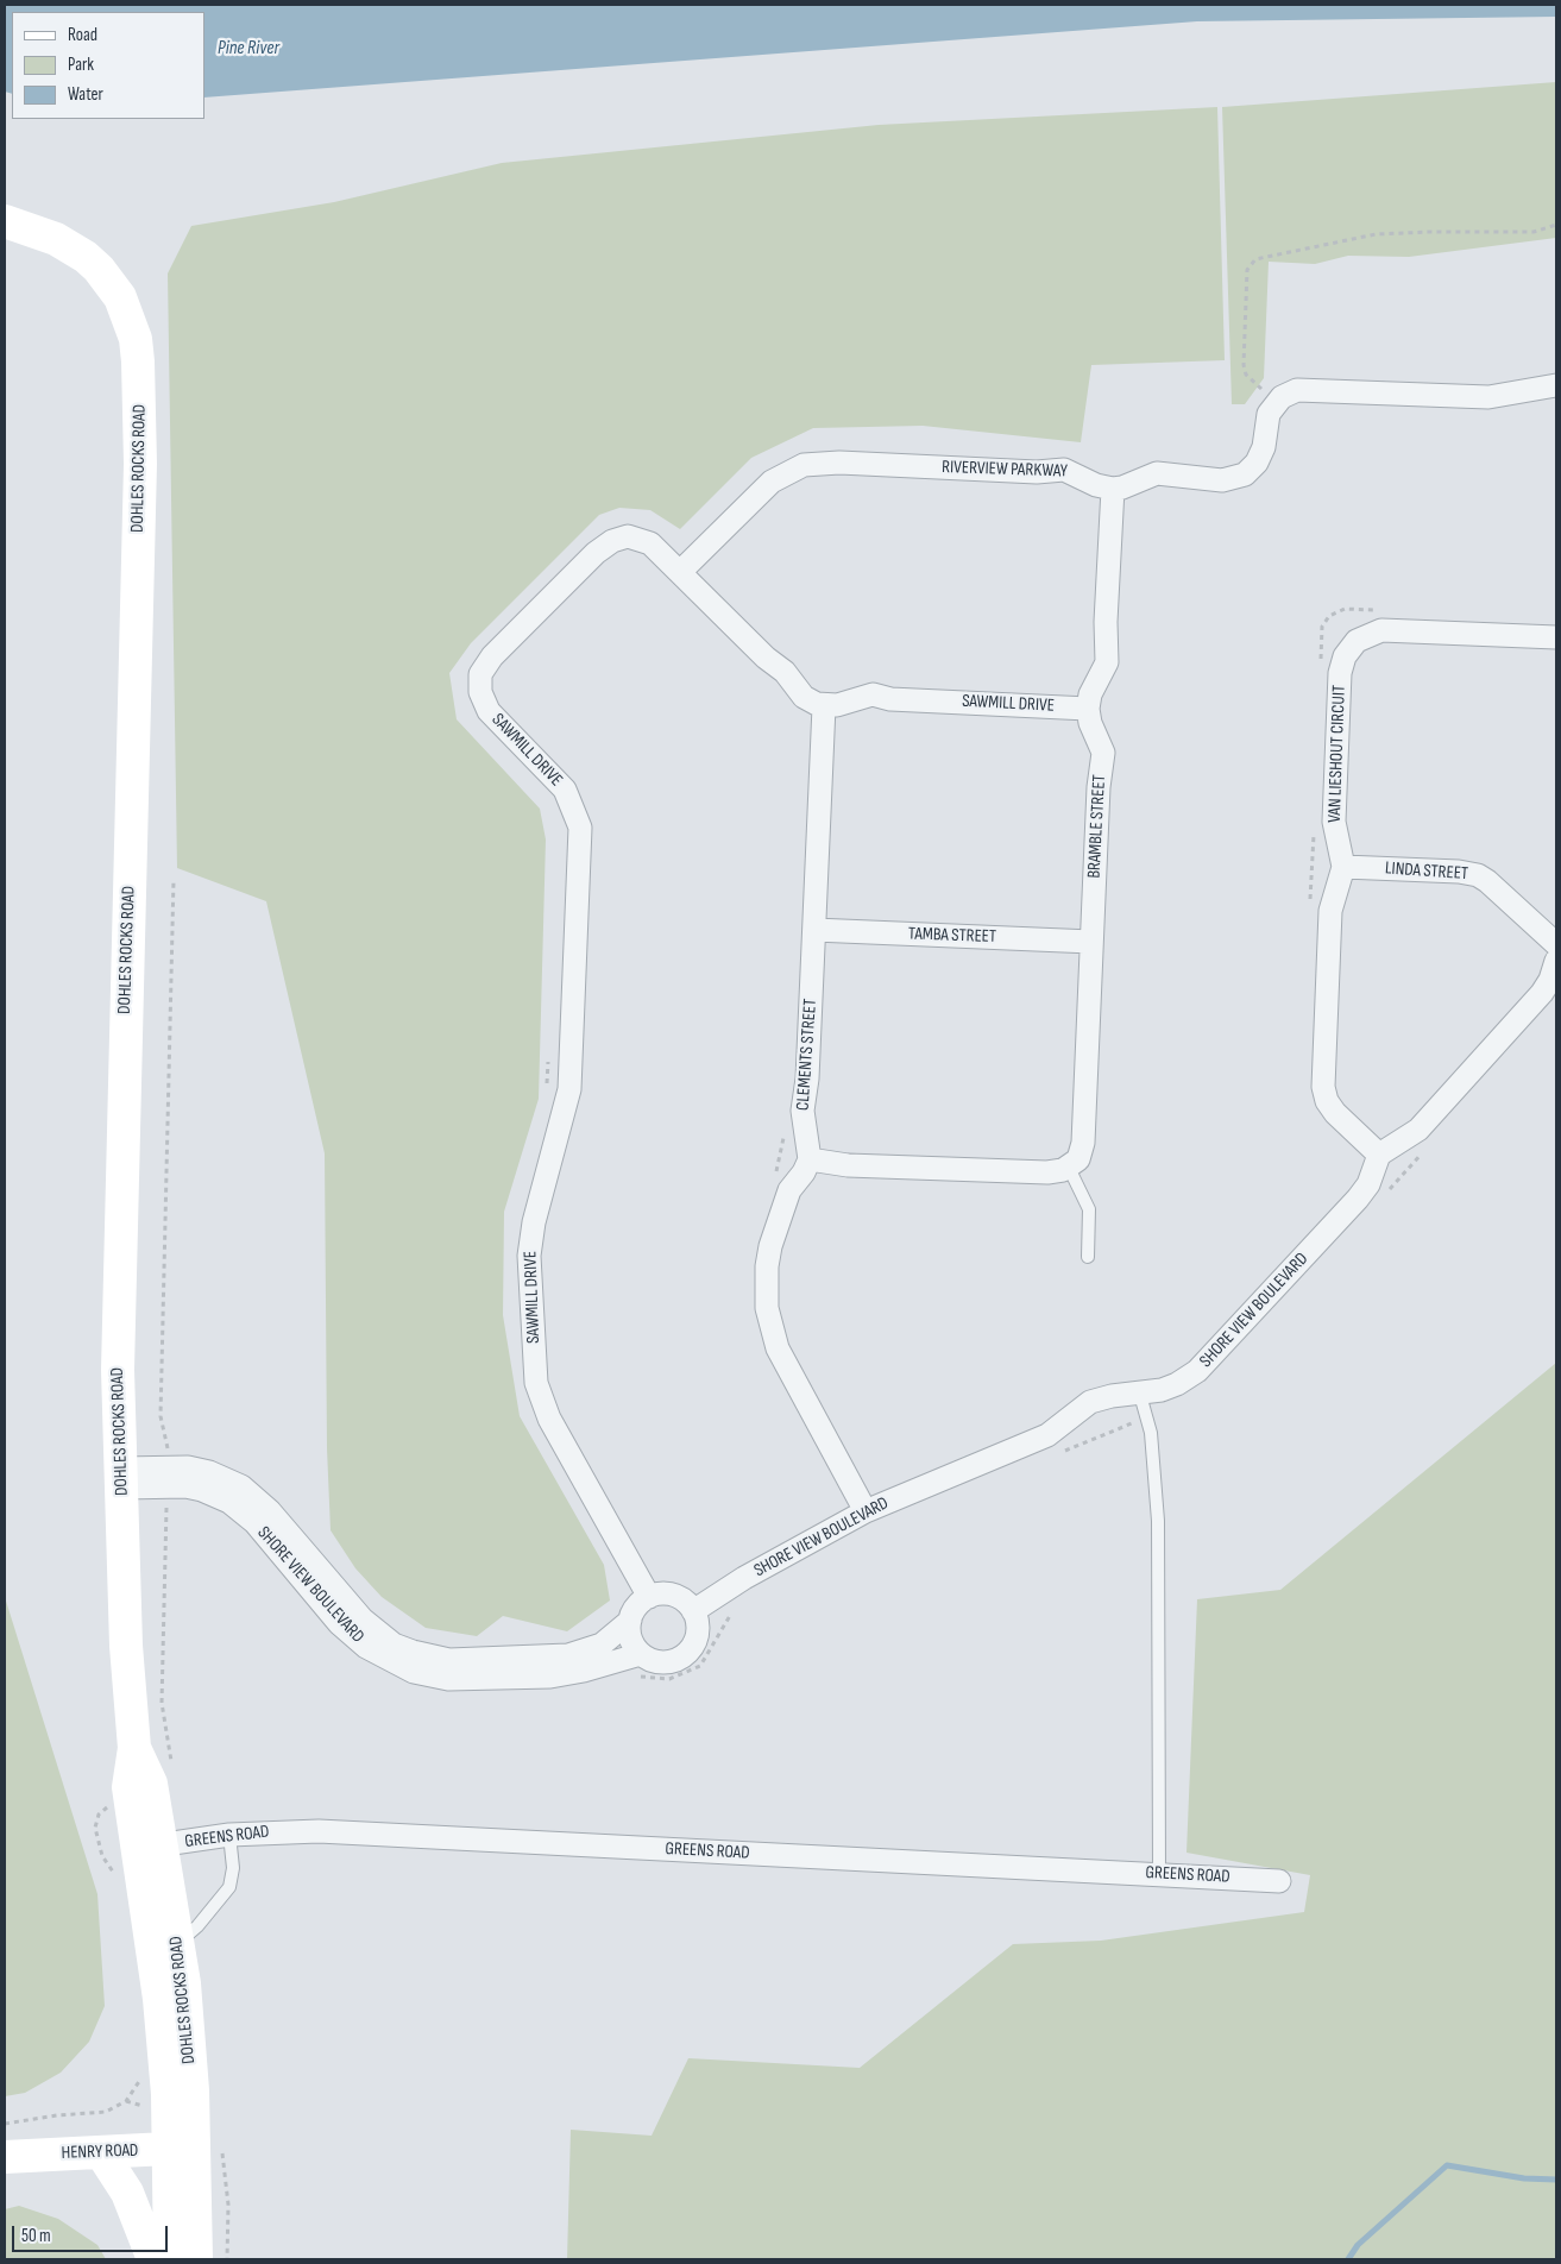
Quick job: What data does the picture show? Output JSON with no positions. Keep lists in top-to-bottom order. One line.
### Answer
{"streets":{"street":["DOHLES ROCKS ROAD","RIVERVIEW PARKWAY","SAWMILL DRIVE","VAN LIESHOUT CIRCUIT","BRAMBLE STREET","LINDA STREET","TAMBA STREET","CLEMENTS STREET","SHORE VIEW BOULEVARD","GREENS ROAD","HENRY ROAD"]},"crossings":[["DOHLES ROCKS ROAD","SHORE VIEW BOULEVARD"],["DOHLES ROCKS ROAD","GREENS ROAD"],["DOHLES ROCKS ROAD","HENRY ROAD"],["RIVERVIEW PARKWAY","SAWMILL DRIVE"],["SAWMILL DRIVE","BRAMBLE STREET"],["SAWMILL DRIVE","CLEMENTS STREET"],["SAWMILL DRIVE","SHORE VIEW BOULEVARD"],["VAN LIESHOUT CIRCUIT","LINDA STREET"],["VAN LIESHOUT CIRCUIT","SHORE VIEW BOULEVARD"],["BRAMBLE STREET","TAMBA STREET"],["TAMBA STREET","CLEMENTS STREET"]],"water":["Pine River"],"legend":["Road","Park","Water"],"scale_bar":"50 m"}
